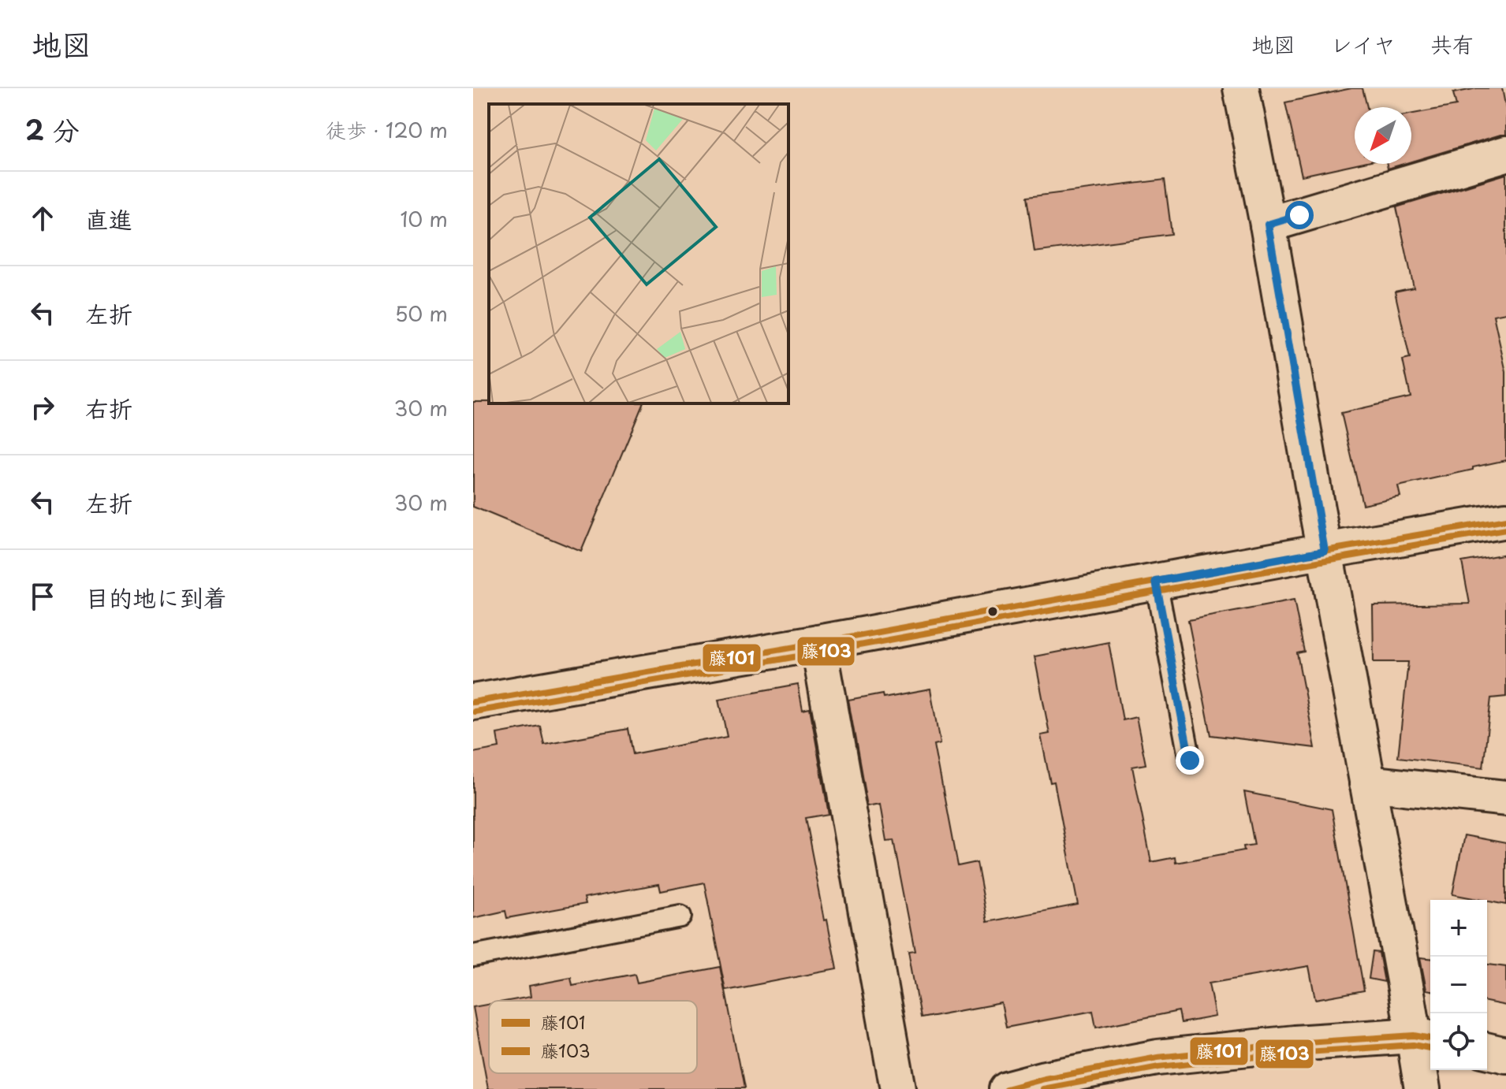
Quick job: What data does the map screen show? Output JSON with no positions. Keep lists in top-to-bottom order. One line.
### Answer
{"lines":["transit line 藤101","transit line 藤103"],"legend":["藤101","藤103"],"north":"bottom left","page":{"header":"地図","nav":["地図","レイヤ","共有"],"heading":["2 分","徒歩 · 120 m"],"list":[["直進","10 m"],["左折","50 m"],["右折","30 m"],["左折","30 m"],"目的地に到着"],"map_buttons":["+","−"]}}
